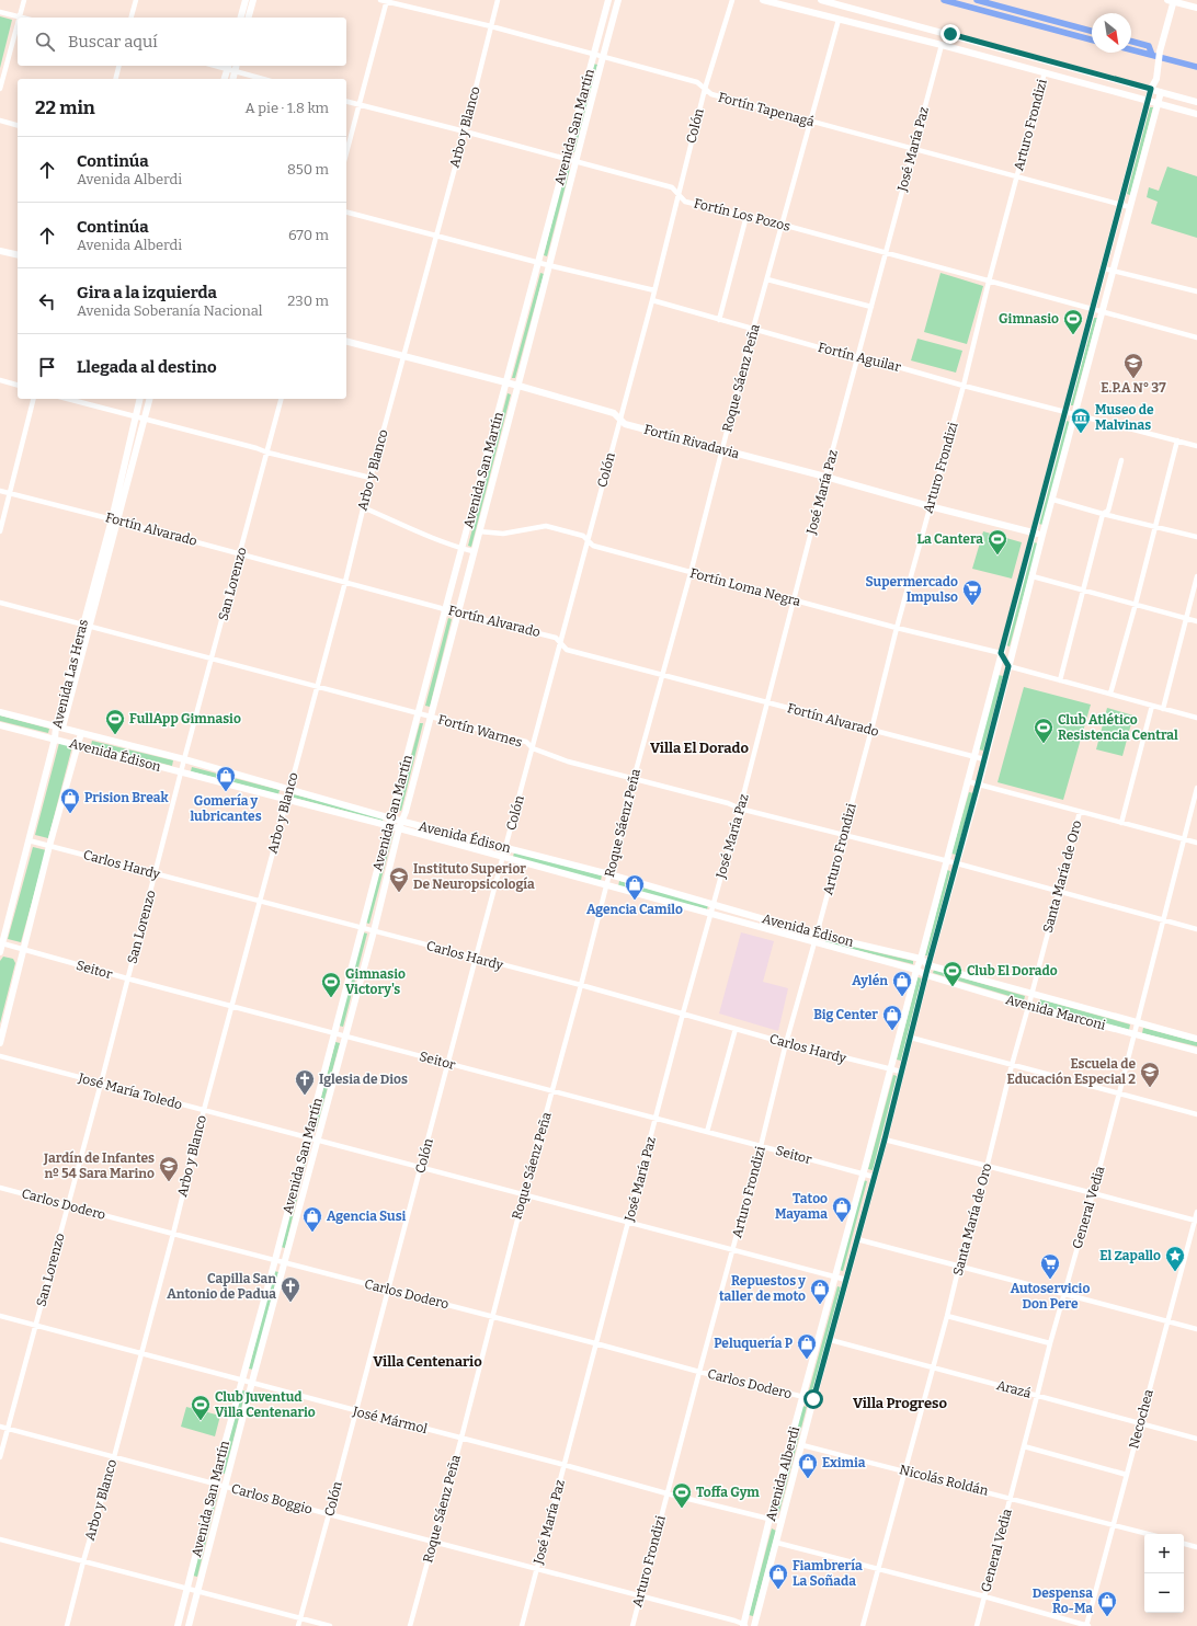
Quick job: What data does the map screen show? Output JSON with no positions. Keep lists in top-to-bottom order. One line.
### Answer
{"streets":{"main road":["Avenida San Martín","Fortín Rivadavia","Avenida Las Heras","Avenida Édison","Avenida Marconi","Avenida Alberdi"],"street":["Fortín Tapenagá","Arturo Frondizi","Colón","Arbo y Blanco","José María Paz","Fortín Los Pozos","Fortín Aguilar","Roque Sáenz Peña","Fortín Alvarado","San Lorenzo","Fortín Loma Negra","Fortín Warnes","Carlos Hardy","Santa María de Oro","Seitor","José María Toledo","Carlos Dodero","General Vedia","Arazá","Necochea","José Mármol","Nicolás Roldán","Carlos Boggio"]},"crossings":[["Fortín Tapenagá","Arturo Frondizi"],["Fortín Tapenagá","Colón"],["Fortín Tapenagá","Arbo y Blanco"],["Fortín Tapenagá","Avenida San Martín"],["Fortín Tapenagá","José María Paz"],["Fortín Tapenagá","Roque Sáenz Peña"],["Fortín Tapenagá","Avenida Alberdi"],["Arturo Frondizi","Fortín Los Pozos"],["Arturo Frondizi","Fortín Aguilar"],["Arturo Frondizi","Fortín Rivadavia"],["Arturo Frondizi","Fortín Alvarado"],["Arturo Frondizi","Fortín Loma Negra"],["Arturo Frondizi","Fortín Warnes"],["Arturo Frondizi","Avenida Édison"],["Arturo Frondizi","Carlos Hardy"],["Arturo Frondizi","Seitor"],["Arturo Frondizi","José María Toledo"],["Arturo Frondizi","Carlos Dodero"],["Arturo Frondizi","José Mármol"],["Arturo Frondizi","Carlos Boggio"],["Colón","Fortín Los Pozos"],["Colón","Fortín Aguilar"],["Colón","Fortín Rivadavia"],["Colón","Fortín Alvarado"],["Colón","Fortín Loma Negra"],["Colón","Fortín Warnes"],["Colón","Avenida Édison"],["Colón","Carlos Hardy"],["Colón","Seitor"],["Colón","José María Toledo"],["Colón","Carlos Dodero"],["Colón","José Mármol"],["Colón","Carlos Boggio"],["Arbo y Blanco","Fortín Los Pozos"],["Arbo y Blanco","Fortín Rivadavia"],["Arbo y Blanco","Fortín Alvarado"],["Arbo y Blanco","Fortín Warnes"],["Arbo y Blanco","Avenida Édison"],["Arbo y Blanco","Carlos Hardy"],["Arbo y Blanco","Seitor"],["Arbo y Blanco","José María Toledo"],["Arbo y Blanco","Carlos Dodero"],["Arbo y Blanco","José Mármol"],["Arbo y Blanco","Carlos Boggio"],["Avenida San Martín","Fortín Los Pozos"],["Avenida San Martín","Fortín Rivadavia"],["Avenida San Martín","Fortín Alvarado"],["Avenida San Martín","Fortín Loma Negra"],["Avenida San Martín","Fortín Warnes"],["Avenida San Martín","Avenida Édison"],["Avenida San Martín","Carlos Hardy"],["Avenida San Martín","Seitor"],["Avenida San Martín","José María Toledo"],["Avenida San Martín","Carlos Dodero"],["Avenida San Martín","José Mármol"],["Avenida San Martín","Carlos Boggio"],["José María Paz","Fortín Los Pozos"],["José María Paz","Fortín Aguilar"],["José María Paz","Fortín Rivadavia"],["José María Paz","Fortín Alvarado"],["José María Paz","Fortín Loma Negra"],["José María Paz","Fortín Warnes"],["José María Paz","Avenida Édison"],["José María Paz","Carlos Hardy"],["José María Paz","Seitor"],["José María Paz","José María Toledo"],["José María Paz","Carlos Dodero"],["José María Paz","José Mármol"],["José María Paz","Carlos Boggio"],["Fortín Los Pozos","Roque Sáenz Peña"],["Fortín Los Pozos","Avenida Alberdi"],["Fortín Aguilar","Roque Sáenz Peña"],["Fortín Aguilar","Avenida Alberdi"],["Roque Sáenz Peña","Fortín Rivadavia"],["Roque Sáenz Peña","Fortín Alvarado"],["Roque Sáenz Peña","Fortín Loma Negra"],["Roque Sáenz Peña","Fortín Warnes"],["Roque Sáenz Peña","Avenida Édison"],["Roque Sáenz Peña","Carlos Hardy"],["Roque Sáenz Peña","Seitor"],["Roque Sáenz Peña","José María Toledo"],["Roque Sáenz Peña","Carlos Dodero"],["Roque Sáenz Peña","José Mármol"],["Roque Sáenz Peña","Carlos Boggio"],["Fortín Rivadavia","Avenida Alberdi"],["Fortín Alvarado","San Lorenzo"],["Fortín Alvarado","Avenida Las Heras"],["Fortín Alvarado","Avenida Alberdi"],["San Lorenzo","Fortín Warnes"],["San Lorenzo","Avenida Édison"],["San Lorenzo","Carlos Hardy"],["San Lorenzo","Seitor"],["San Lorenzo","José María Toledo"],["San Lorenzo","Carlos Dodero"],["San Lorenzo","José Mármol"],["San Lorenzo","Carlos Boggio"],["Fortín Loma Negra","Avenida Alberdi"],["Avenida Las Heras","Fortín Warnes"],["Avenida Las Heras","Avenida Édison"],["Avenida Las Heras","Carlos Hardy"],["Avenida Las Heras","Seitor"],["Fortín Warnes","Santa María de Oro"],["Fortín Warnes","General Vedia"],["Fortín Warnes","Avenida Alberdi"],["Avenida Édison","Avenida Marconi"],["Avenida Édison","Avenida Alberdi"],["Carlos Hardy","Avenida Alberdi"],["Santa María de Oro","Avenida Marconi"],["Santa María de Oro","Arazá"],["Santa María de Oro","Nicolás Roldán"],["Seitor","Avenida Alberdi"],["Avenida Marconi","General Vedia"],["Avenida Marconi","Avenida Alberdi"],["José María Toledo","Avenida Alberdi"],["Carlos Dodero","Avenida Alberdi"],["General Vedia","Arazá"],["General Vedia","Nicolás Roldán"],["Arazá","Necochea"],["Arazá","Avenida Alberdi"],["Necochea","Nicolás Roldán"],["José Mármol","Avenida Alberdi"],["Avenida Alberdi","Nicolás Roldán"],["Avenida Alberdi","Carlos Boggio"]],"districts":["Villa El Dorado","Villa Centenario","Villa Progreso"],"places":{"sports":["Gimnasio","La Cantera","FullApp Gimnasio","Club Atlético Resistencia Central","Club El Dorado","Gimnasio Victory's","Club Juventud Villa Centenario","Toffa Gym"],"school or university":["E.P.A N° 37","Instituto Superior De Neuropsicología","Escuela de Educación Especial 2","Jardín de Infantes nº 54 Sara Marino"],"museum":["Museo de Malvinas"],"supermarket":["Supermercado Impulso","Autoservicio Don Pere"],"shop":["Gomería y lubricantes","Prision Break","Agencia Camilo","Aylén","Big Center","Tatoo Mayama","Agencia Susi","Repuestos y taller de moto","Peluquería P","Eximia","Fiambrería La Soñada","Despensa Ro-Ma"],"church":["Iglesia de Dios","Capilla San Antonio de Padua"],"place":["El Zapallo"]},"north":"bottom right","page":{"search":"Buscar aquí","heading":["22 min","A pie · 1.8 km"],"list":[["Continúa","Avenida Alberdi","850 m"],["Continúa","Avenida Alberdi","670 m"],["Gira a la izquierda","Avenida Soberanía Nacional","230 m"],"Llegada al destino"],"map_buttons":["+","−"]}}
